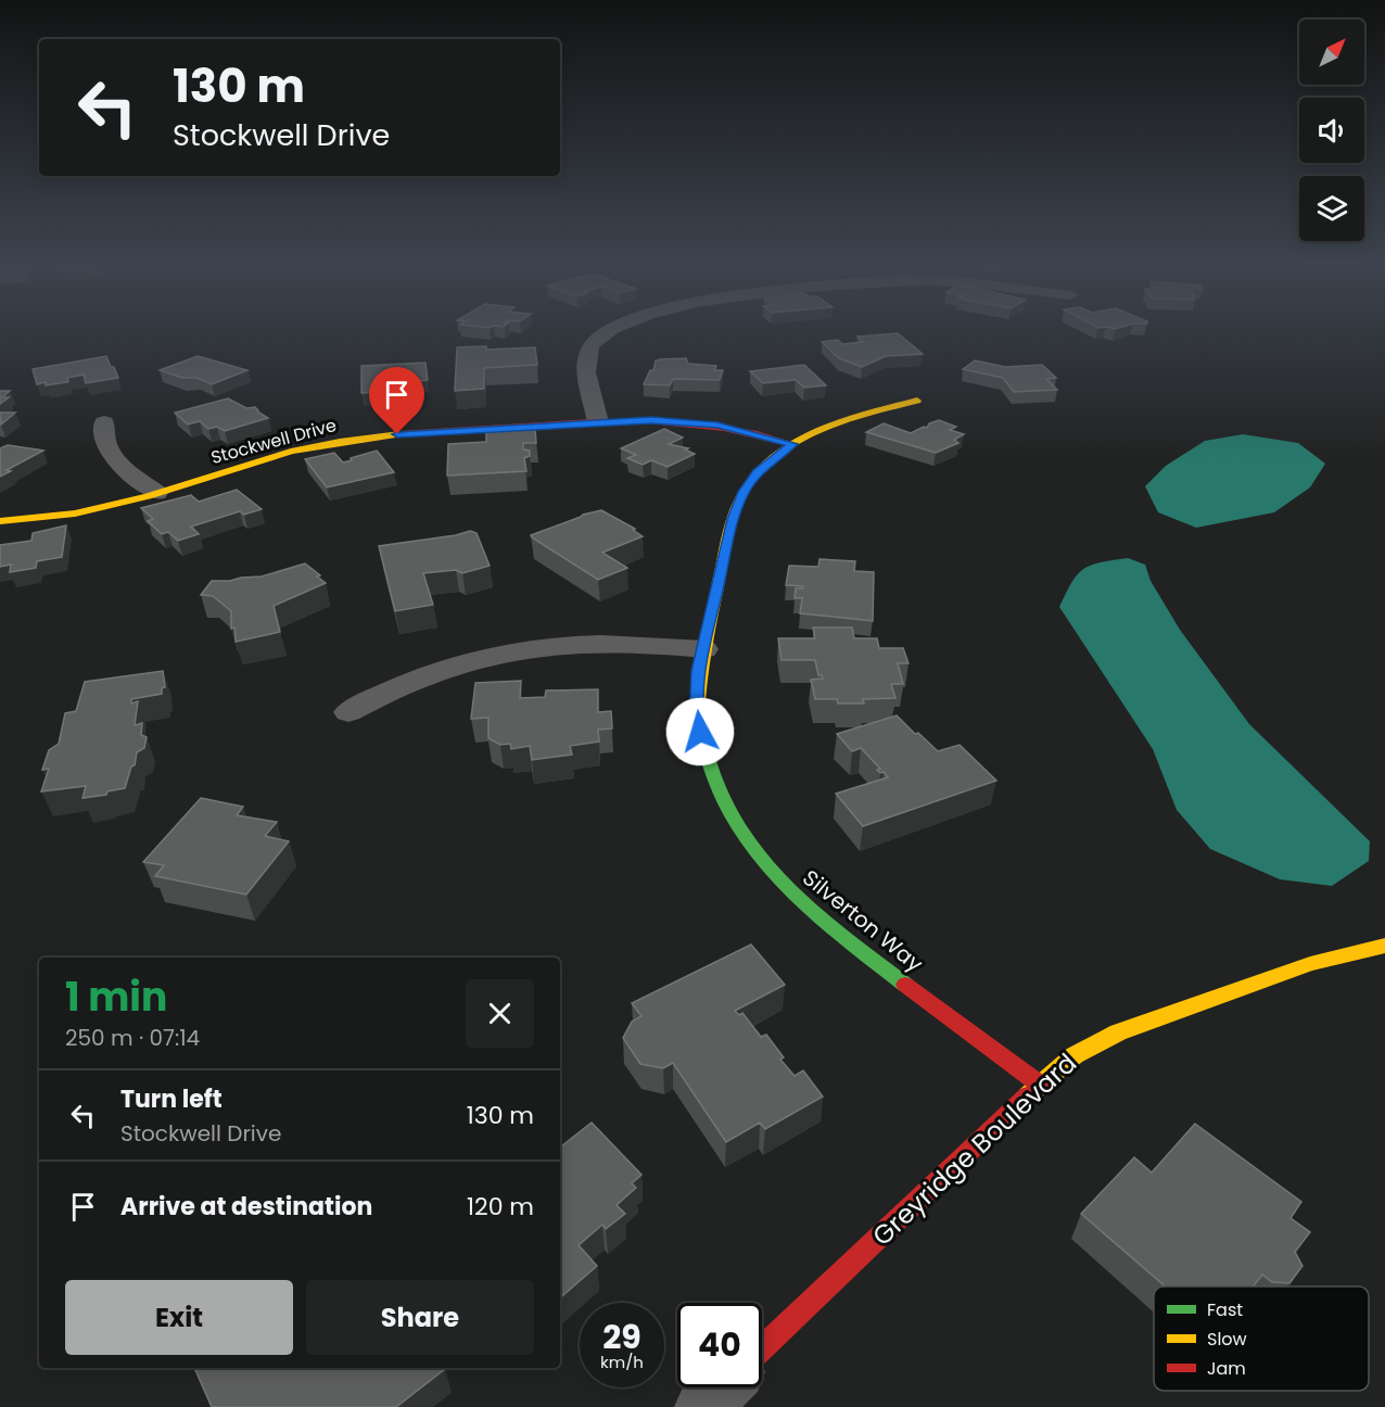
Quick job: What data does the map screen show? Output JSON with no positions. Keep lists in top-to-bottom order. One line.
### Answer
{"streets":{"street":["Stockwell Drive","Silverton Way","Greyridge Boulevard"]},"crossings":[["Stockwell Drive","Silverton Way"],["Silverton Way","Greyridge Boulevard"]],"legend":["Fast","Slow","Jam"],"north":"top right","page":{"turn":["130 m","Stockwell Drive"],"heading":["1 min","250 m · 07:14"],"list":[{"name":"Turn left","note":"Stockwell Drive","value":"130 m"},{"name":"Arrive at destination","value":"120 m"}],"buttons":["Exit","Share"],"speed":"29 km/h","limit":"40"}}
